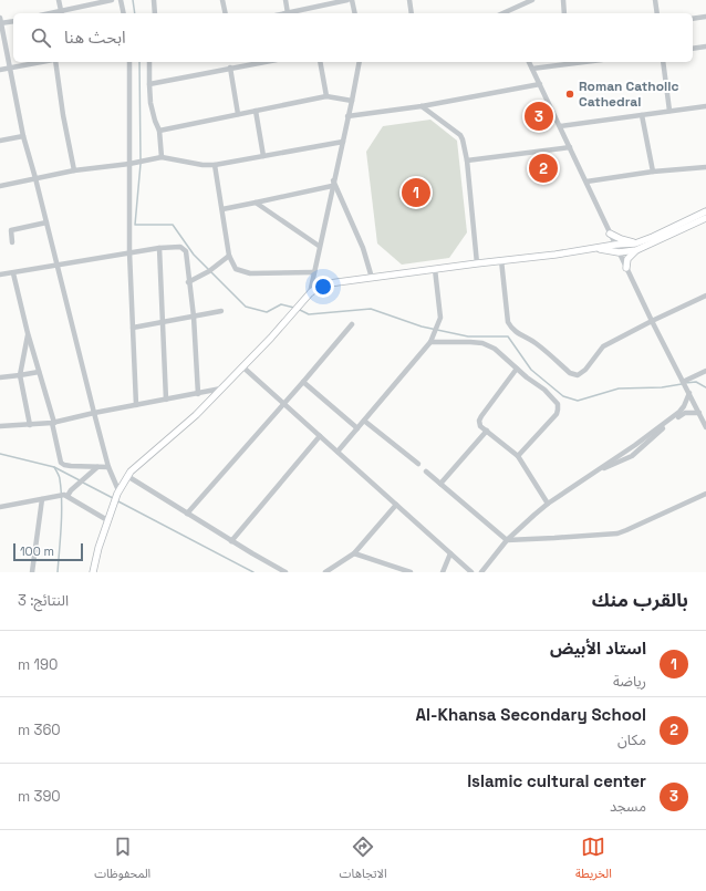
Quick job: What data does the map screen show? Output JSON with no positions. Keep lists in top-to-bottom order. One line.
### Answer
{"places":["Roman Catholic Cathedral"],"scale_bar":"100 m","page":{"search":"ابحث هنا","pins":["3","2","1"],"scale":"100 m","heading":["بالقرب منك","النتائج: 3"],"list":[{"mark":"1","name":"استاد الأبيض","note":"رياضة","value":"190 m"},{"mark":"2","name":"Al-Khansa Secondary School","note":"مكان","value":"360 m"},{"mark":"3","name":"Islamic cultural center","note":"مسجد","value":"390 m"}],"nav":["الخريطة","الاتجاهات","المحفوظات"]}}
